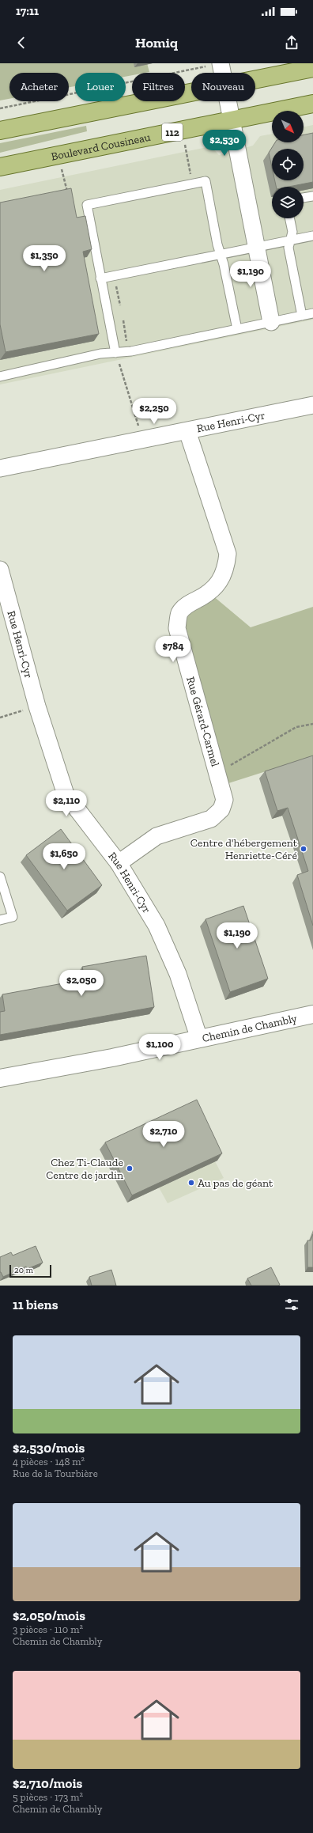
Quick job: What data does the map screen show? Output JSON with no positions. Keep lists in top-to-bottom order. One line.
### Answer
{"streets":{"main road":["112","Boulevard Cousineau"],"street":["Rue Henri-Cyr","Rue Gérard-Carmel","Chemin de Chambly"]},"crossings":[["Rue Henri-Cyr","Rue Gérard-Carmel"],["Rue Henri-Cyr","Chemin de Chambly"]],"places":["Centre d'hébergement Henriette-Céré","Chez Ti-Claude Centre de jardin","Au pas de géant"],"scale_bar":"20 m","north":"bottom right","page":{"status":"17:11","header":"Homiq","chip":["Acheter","Louer","Filtres","Nouveau"],"price":["$2,530","$1,350","$1,190","$2,250","$784","$2,110","$1,650","$1,190","$2,050","$1,100","$2,710"],"scale":"20 m","heading":"11 biens","list":[{"name":"$2,530/mois","note":"4 pièces · 148 m² · Rue de la Tourbière"},{"name":"$2,050/mois","note":"3 pièces · 110 m² · Chemin de Chambly"},{"name":"$2,710/mois","note":"5 pièces · 173 m² · Chemin de Chambly"}]}}
